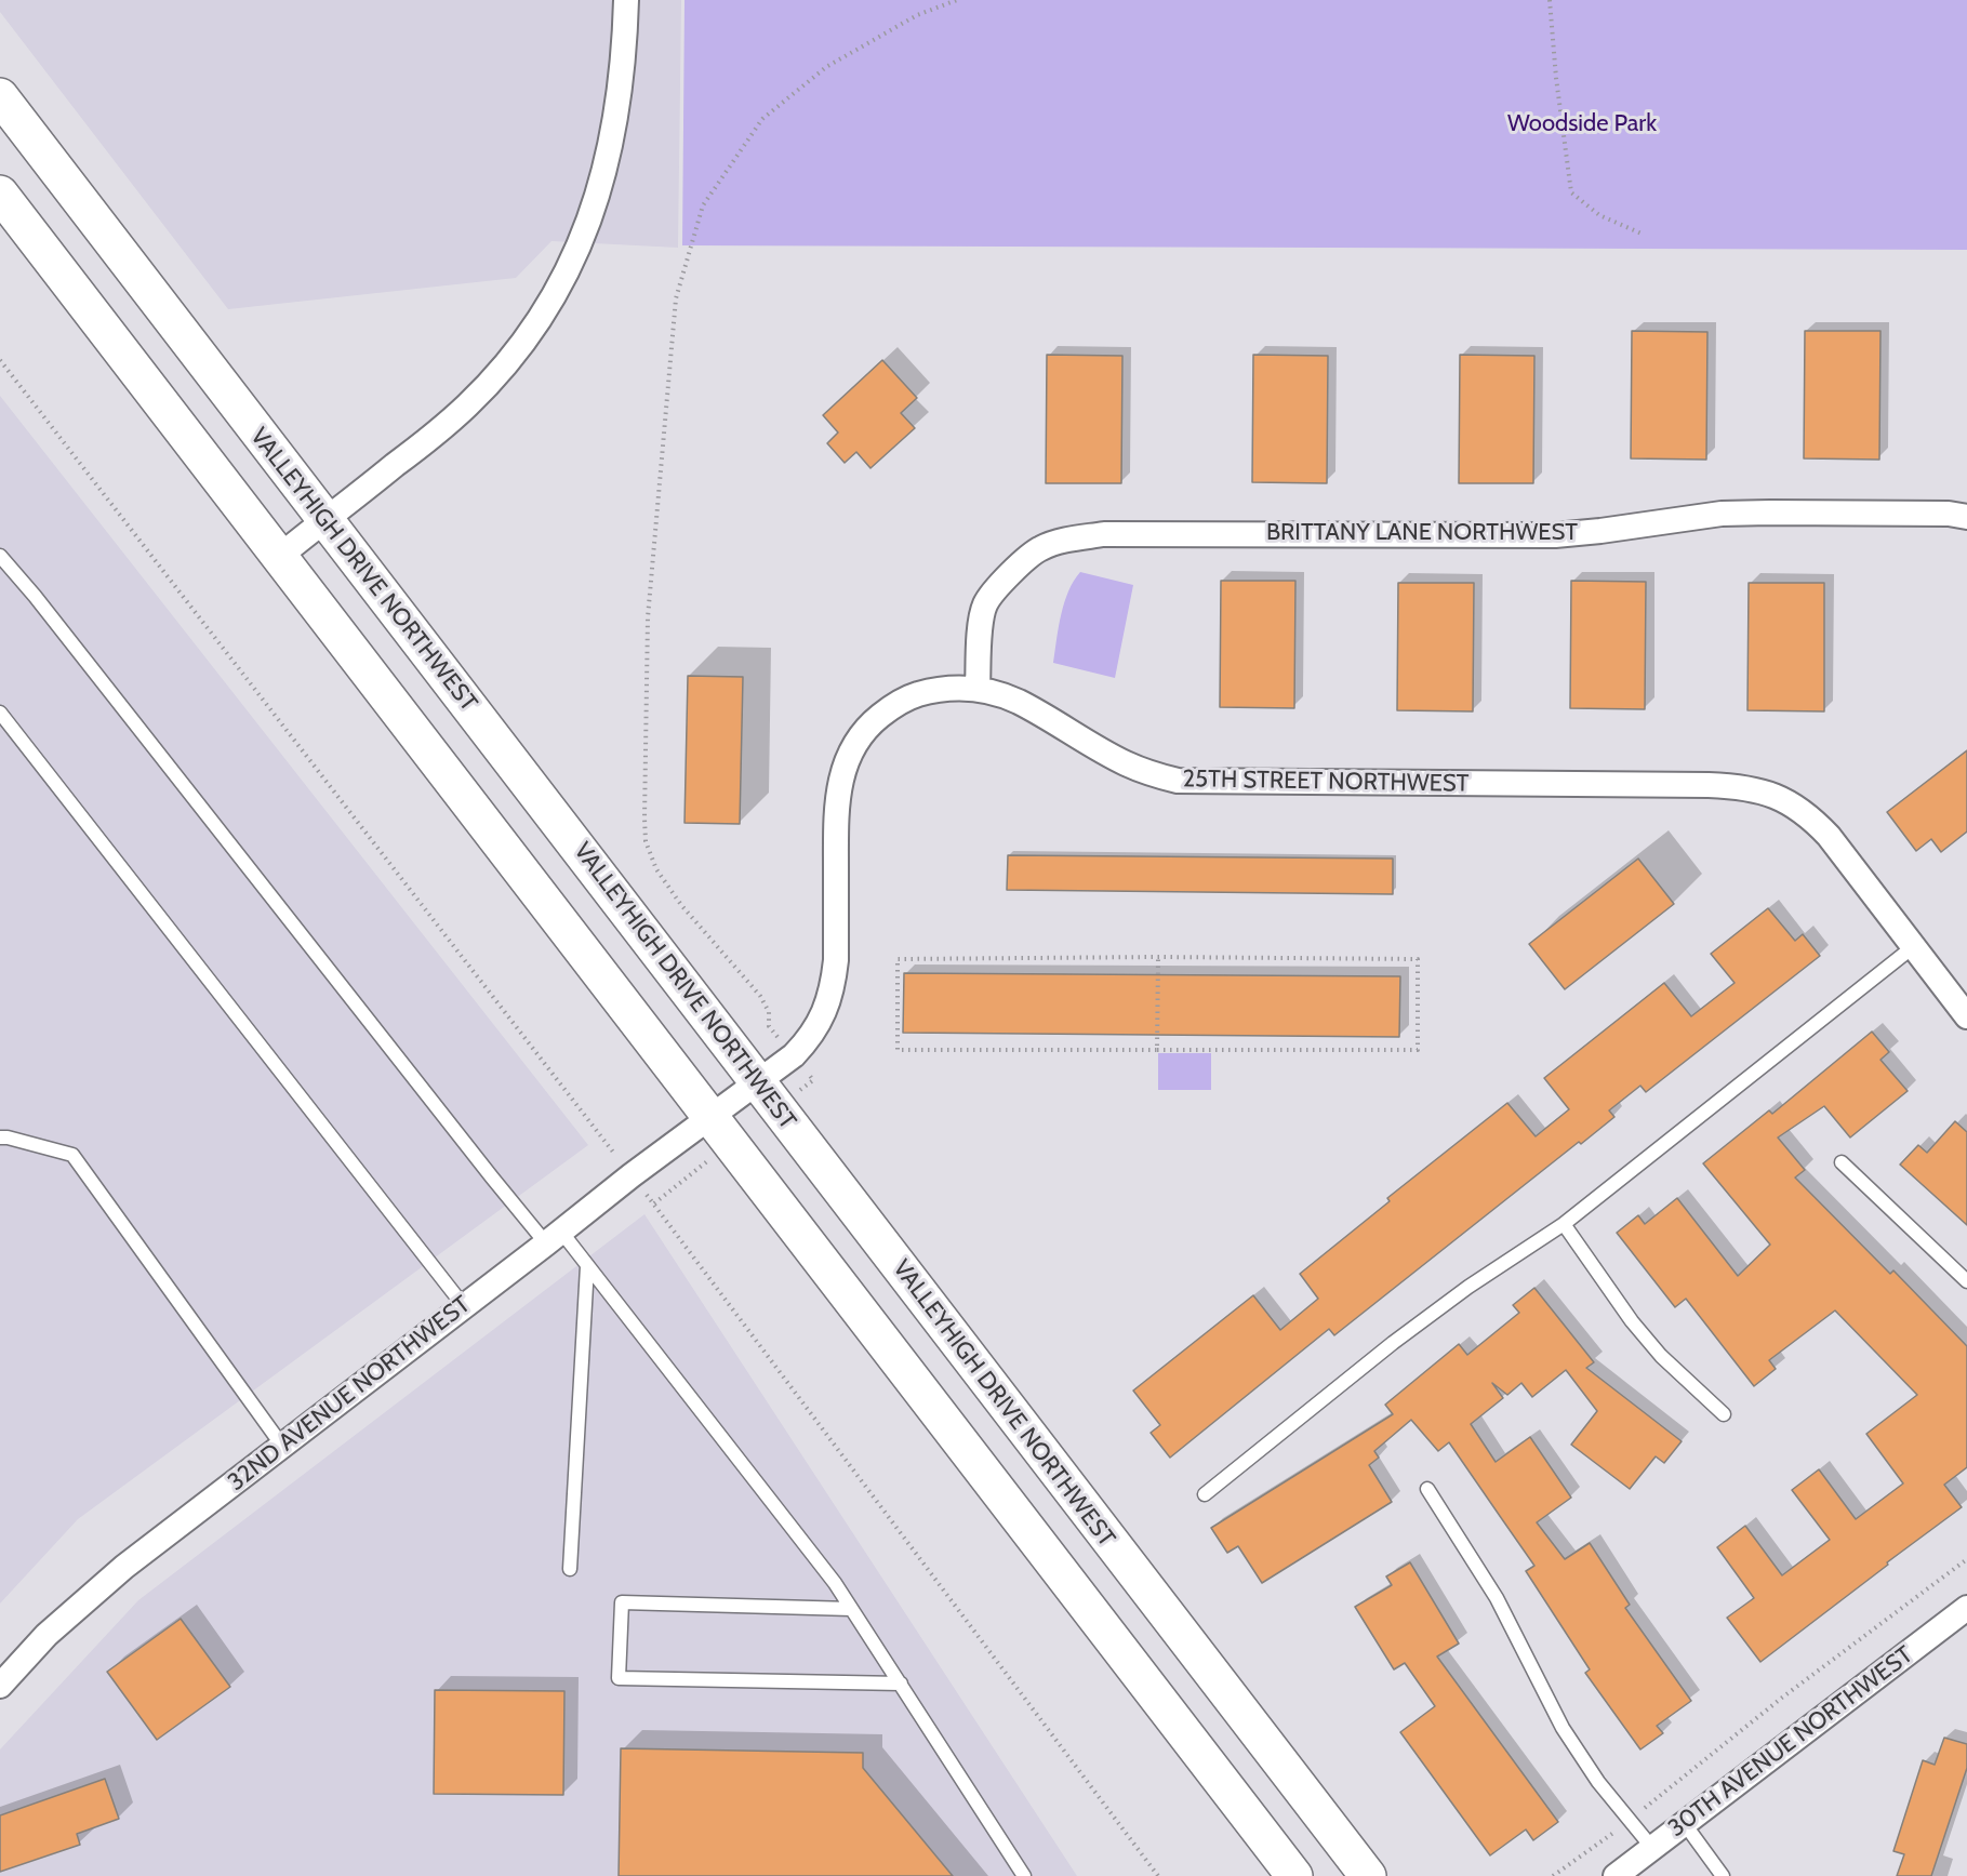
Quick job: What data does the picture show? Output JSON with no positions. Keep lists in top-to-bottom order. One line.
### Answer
{"streets":{"main road":["VALLEYHIGH DRIVE NORTHWEST"],"street":["BRITTANY LANE NORTHWEST","25TH STREET NORTHWEST","32ND AVENUE NORTHWEST","30TH AVENUE NORTHWEST"]},"crossings":[["BRITTANY LANE NORTHWEST","25TH STREET NORTHWEST"],["VALLEYHIGH DRIVE NORTHWEST","25TH STREET NORTHWEST"],["25TH STREET NORTHWEST","32ND AVENUE NORTHWEST"]],"parks":["Woodside Park"]}
